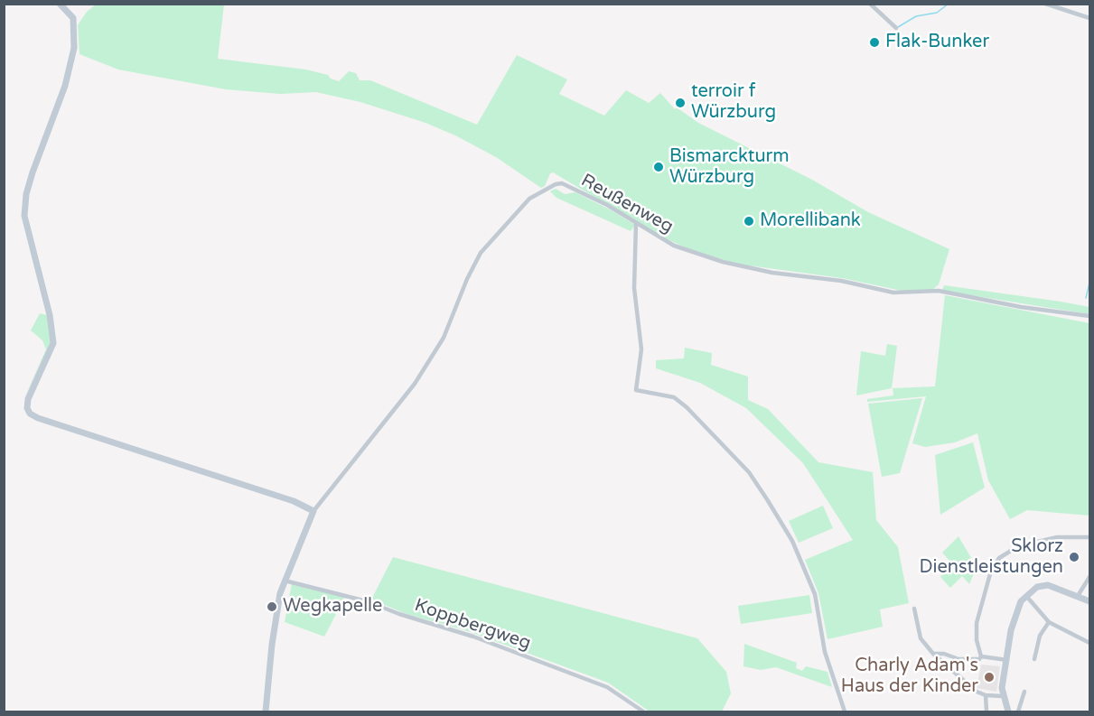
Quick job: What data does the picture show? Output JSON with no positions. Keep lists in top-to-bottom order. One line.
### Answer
{"streets":{"street":["Reußenweg","Koppbergweg"]},"places":["Flak-Bunker","terroir f Würzburg","Bismarckturm Würzburg","Morellibank","Sklorz Dienstleistungen","Wegkapelle","Charly Adam's Haus der Kinder"]}
